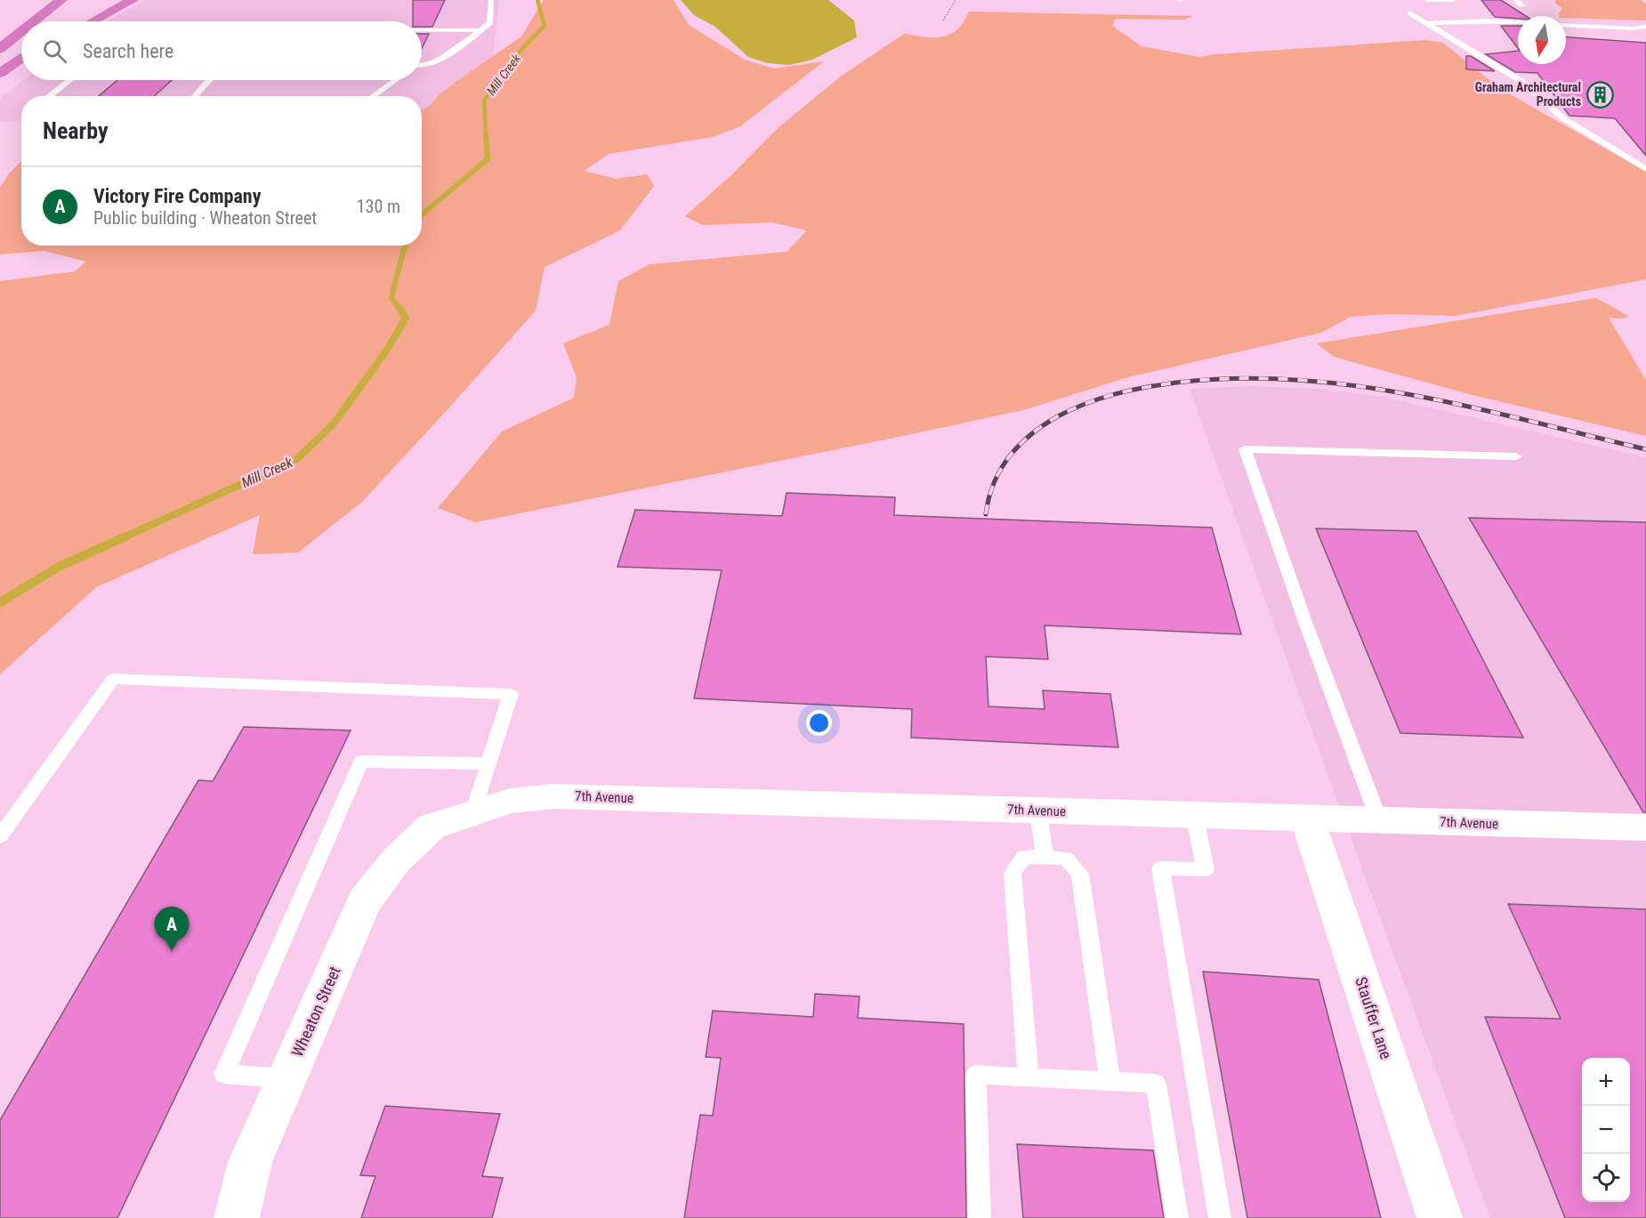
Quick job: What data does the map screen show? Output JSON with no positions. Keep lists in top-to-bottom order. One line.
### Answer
{"streets":{"street":["7th Avenue","Wheaton Street","Stauffer Lane"]},"crossings":[["7th Avenue","Wheaton Street"],["7th Avenue","Stauffer Lane"]],"water":["Mill Creek"],"places":{"building":["Graham Architectural Products"]},"north":"bottom","page":{"search":"Search here","heading":"Nearby","list":[{"mark":"A","name":"Victory Fire Company","note":"Public building · Wheaton Street","value":"130 m"}],"pins":"A","map_buttons":["+","−"]}}
